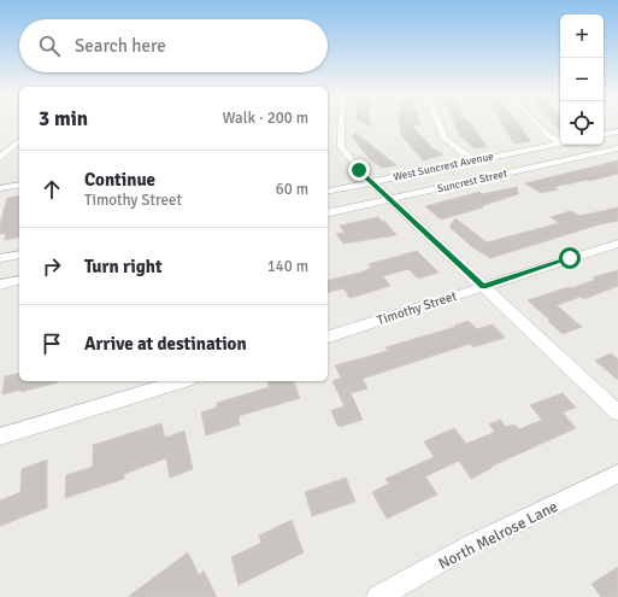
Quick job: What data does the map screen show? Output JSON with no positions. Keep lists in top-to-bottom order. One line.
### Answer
{"streets":{"street":["West Suncrest Avenue","Suncrest Street","Timothy Street","North Melrose Lane"]},"page":{"map_buttons":["+","−"],"search":"Search here","heading":["3 min","Walk · 200 m"],"list":[["Continue","Timothy Street","60 m"],["Turn right","140 m"],"Arrive at destination"]}}
